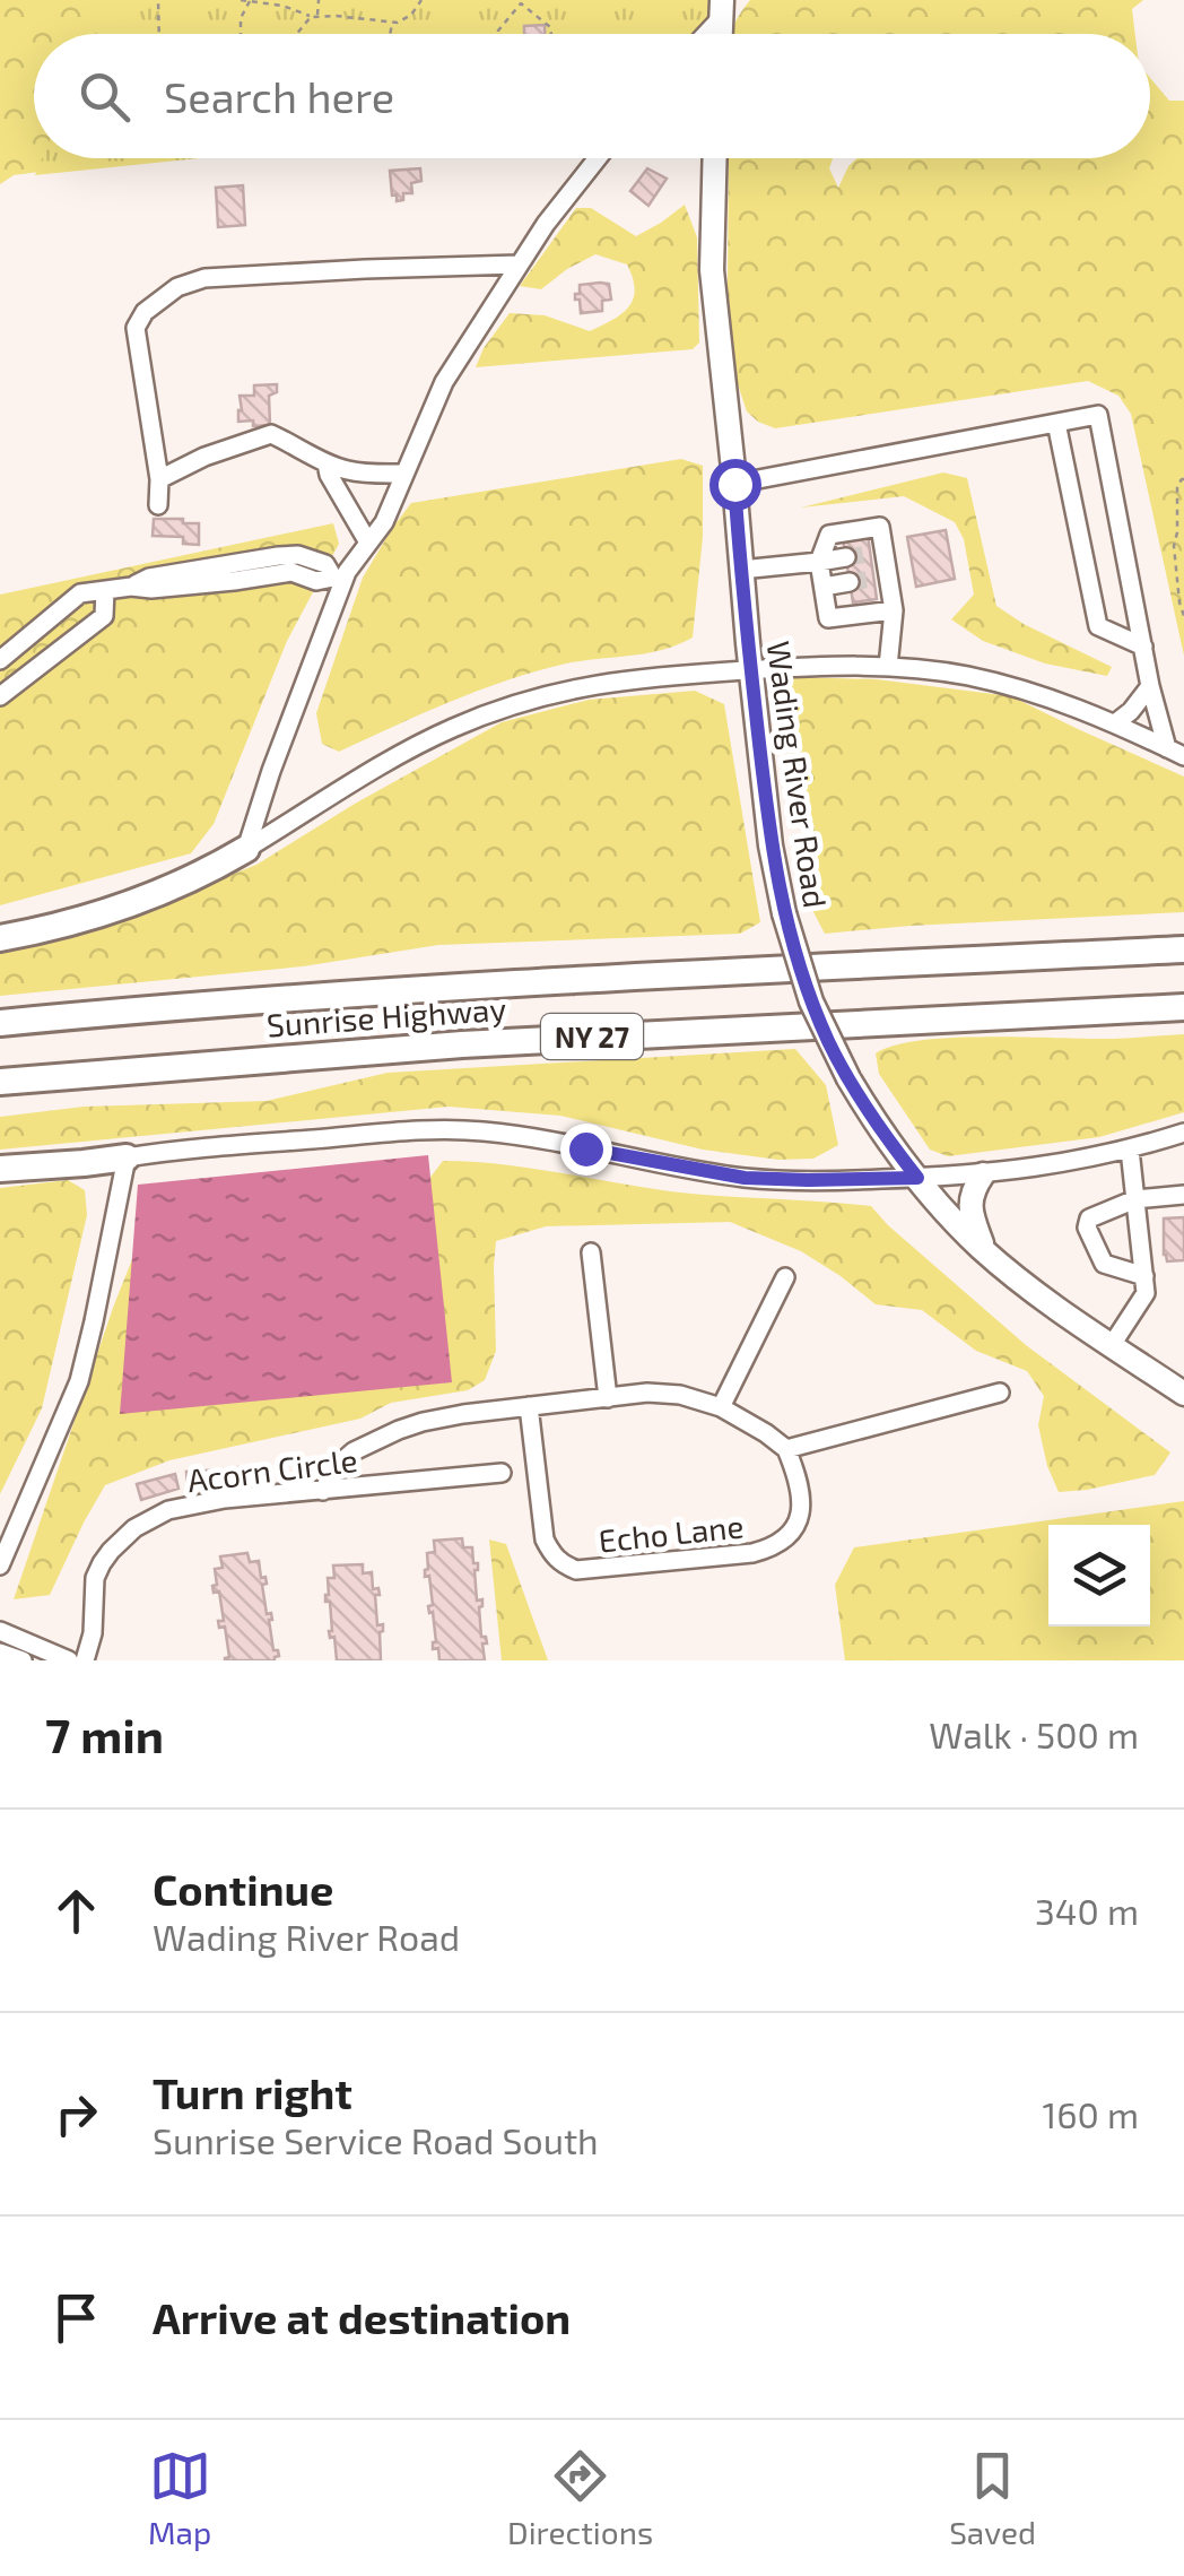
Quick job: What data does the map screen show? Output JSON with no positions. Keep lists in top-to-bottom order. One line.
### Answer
{"streets":{"highway":["Sunrise Highway","NY 27"],"main road":["Wading River Road"],"street":["Acorn Circle","Echo Lane"]},"page":{"search":"Search here","heading":["7 min","Walk · 500 m"],"list":[["Continue","Wading River Road","340 m"],["Turn right","Sunrise Service Road South","160 m"],"Arrive at destination"],"nav":["Map","Directions","Saved"]}}
